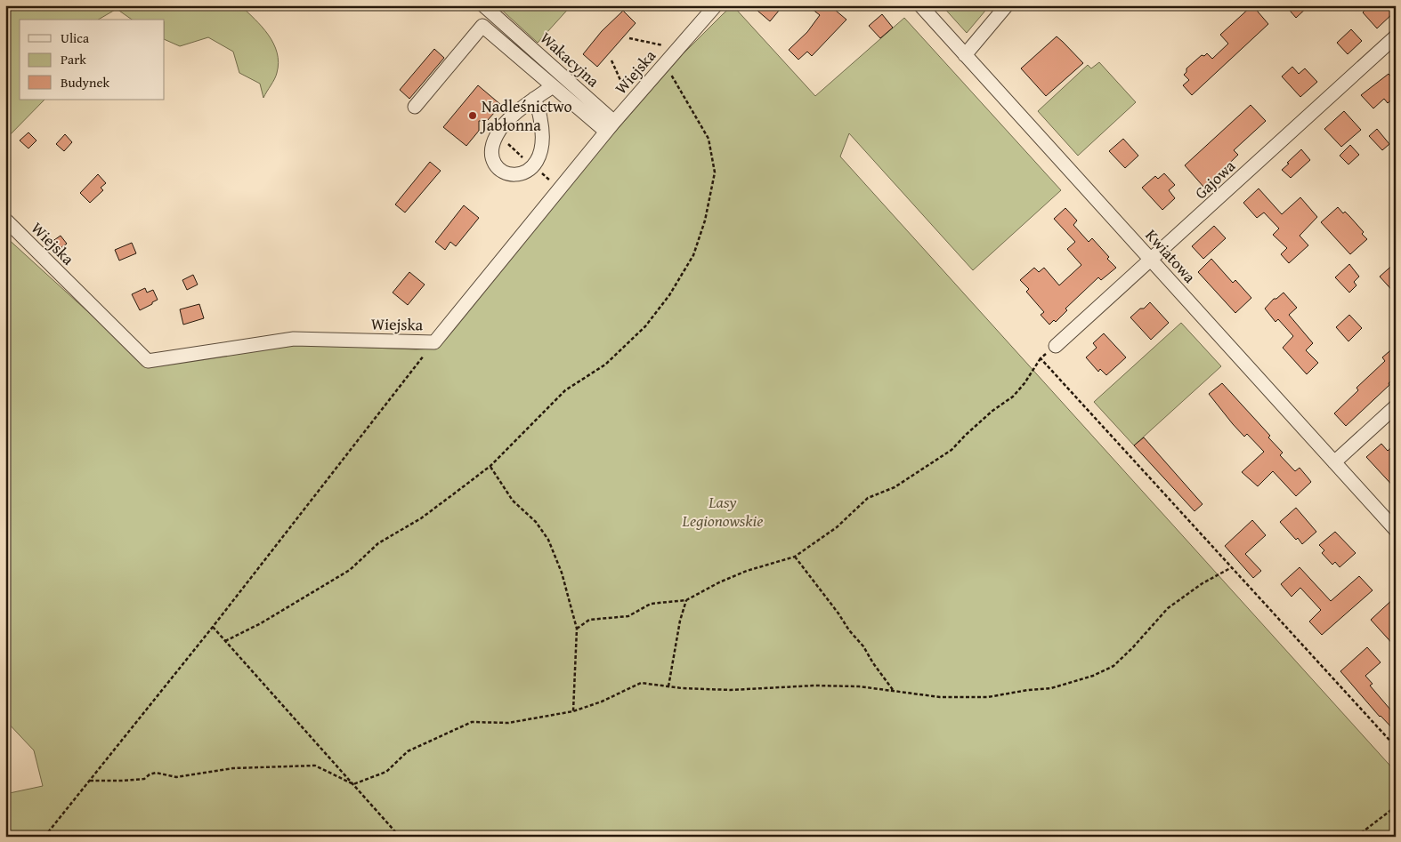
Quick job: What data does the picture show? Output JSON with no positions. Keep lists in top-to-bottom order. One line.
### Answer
{"streets":{"street":["Wakacyjna","Wiejska","Gajowa","Kwiatowa"]},"crossings":[["Wakacyjna","Wiejska"],["Gajowa","Kwiatowa"]],"parks":["Lasy Legionowskie"],"places":["Nadleśnictwo Jabłonna"],"legend":["Ulica","Park","Budynek"]}
